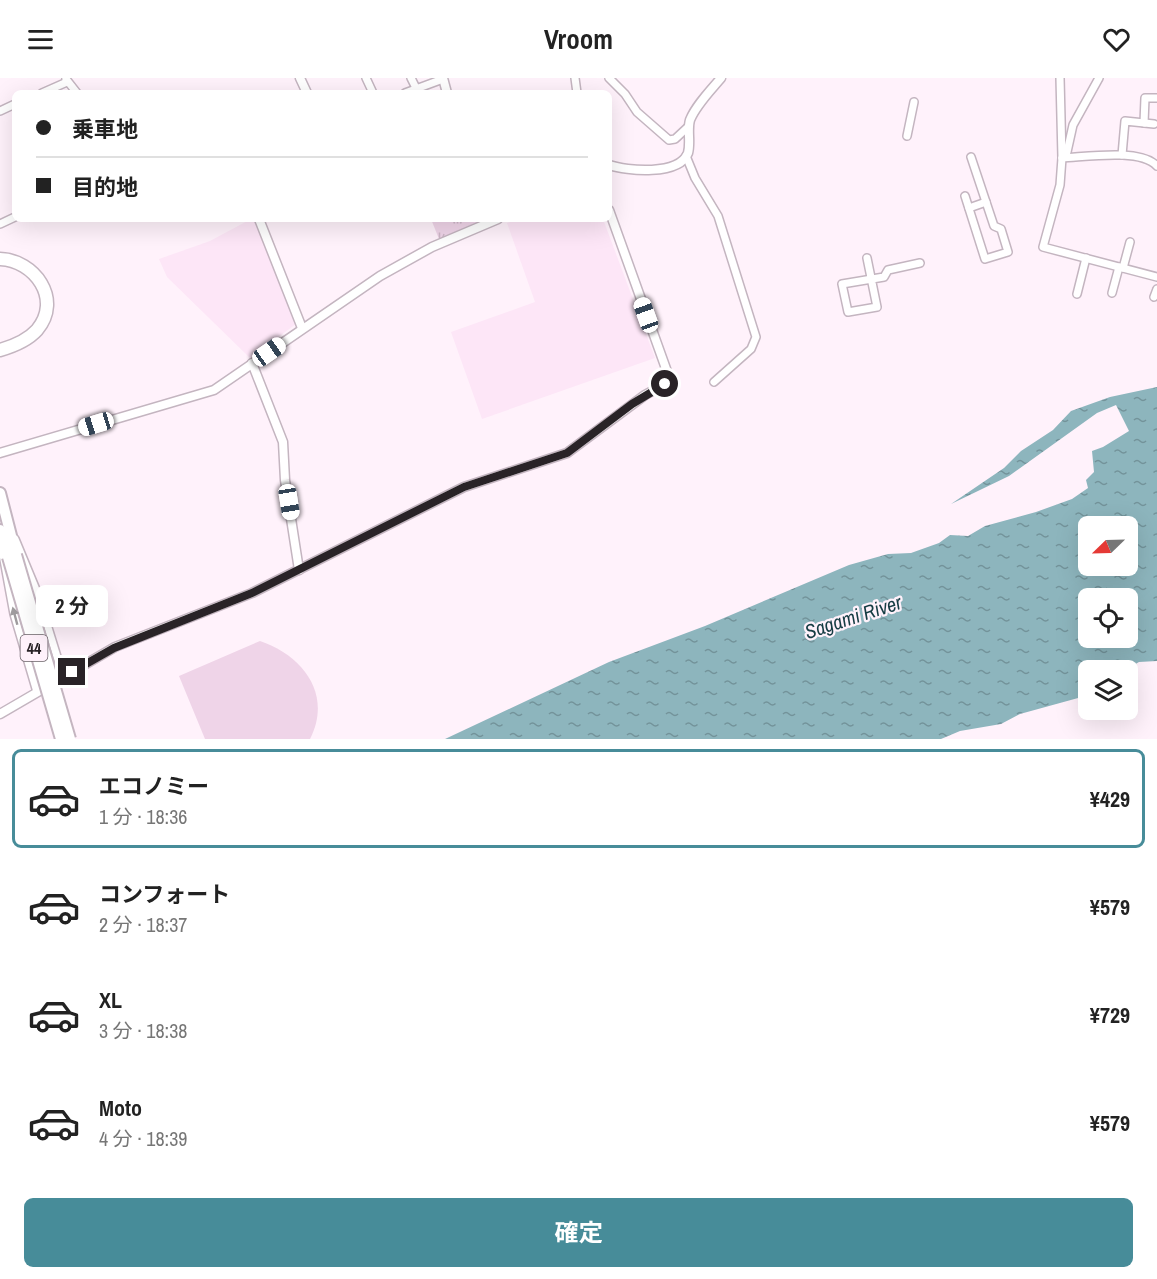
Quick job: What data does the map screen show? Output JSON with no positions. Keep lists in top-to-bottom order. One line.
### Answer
{"streets":{"main road":["44"]},"water":["Sagami River"],"north":"bottom left","page":{"header":"Vroom","banner":["乗車地","目的地"],"bubble":"2 分","list":[{"name":"エコノミー","note":"1 分 · 18:36","value":"¥429"},{"name":"コンフォート","note":"2 分 · 18:37","value":"¥579"},{"name":"XL","note":"3 分 · 18:38","value":"¥729"},{"name":"Moto","note":"4 分 · 18:39","value":"¥579"}],"buttons":"確定"}}
